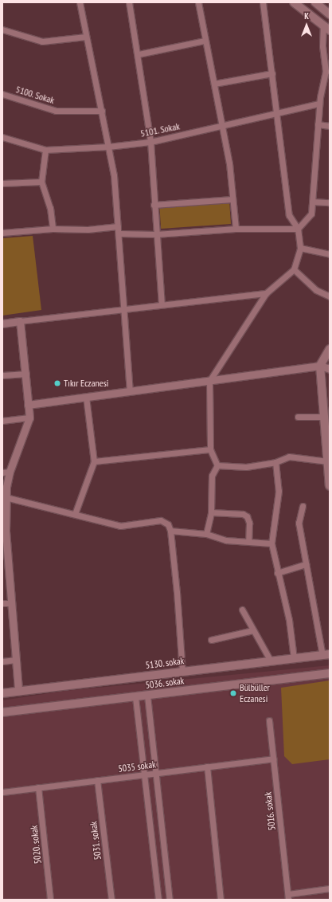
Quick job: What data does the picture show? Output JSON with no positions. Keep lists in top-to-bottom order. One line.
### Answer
{"streets":{"main road":["5130. sokak","5036. sokak"],"street":["5100. Sokak","5101. Sokak","5035 sokak","5016. sokak","5031. sokak","5020. sokak"]},"crossings":[["5035 sokak","5016. sokak"],["5035 sokak","5031. sokak"],["5035 sokak","5020. sokak"]],"places":["Tıkır Eczanesi","Bülbüller Eczanesi"],"north":"top"}
